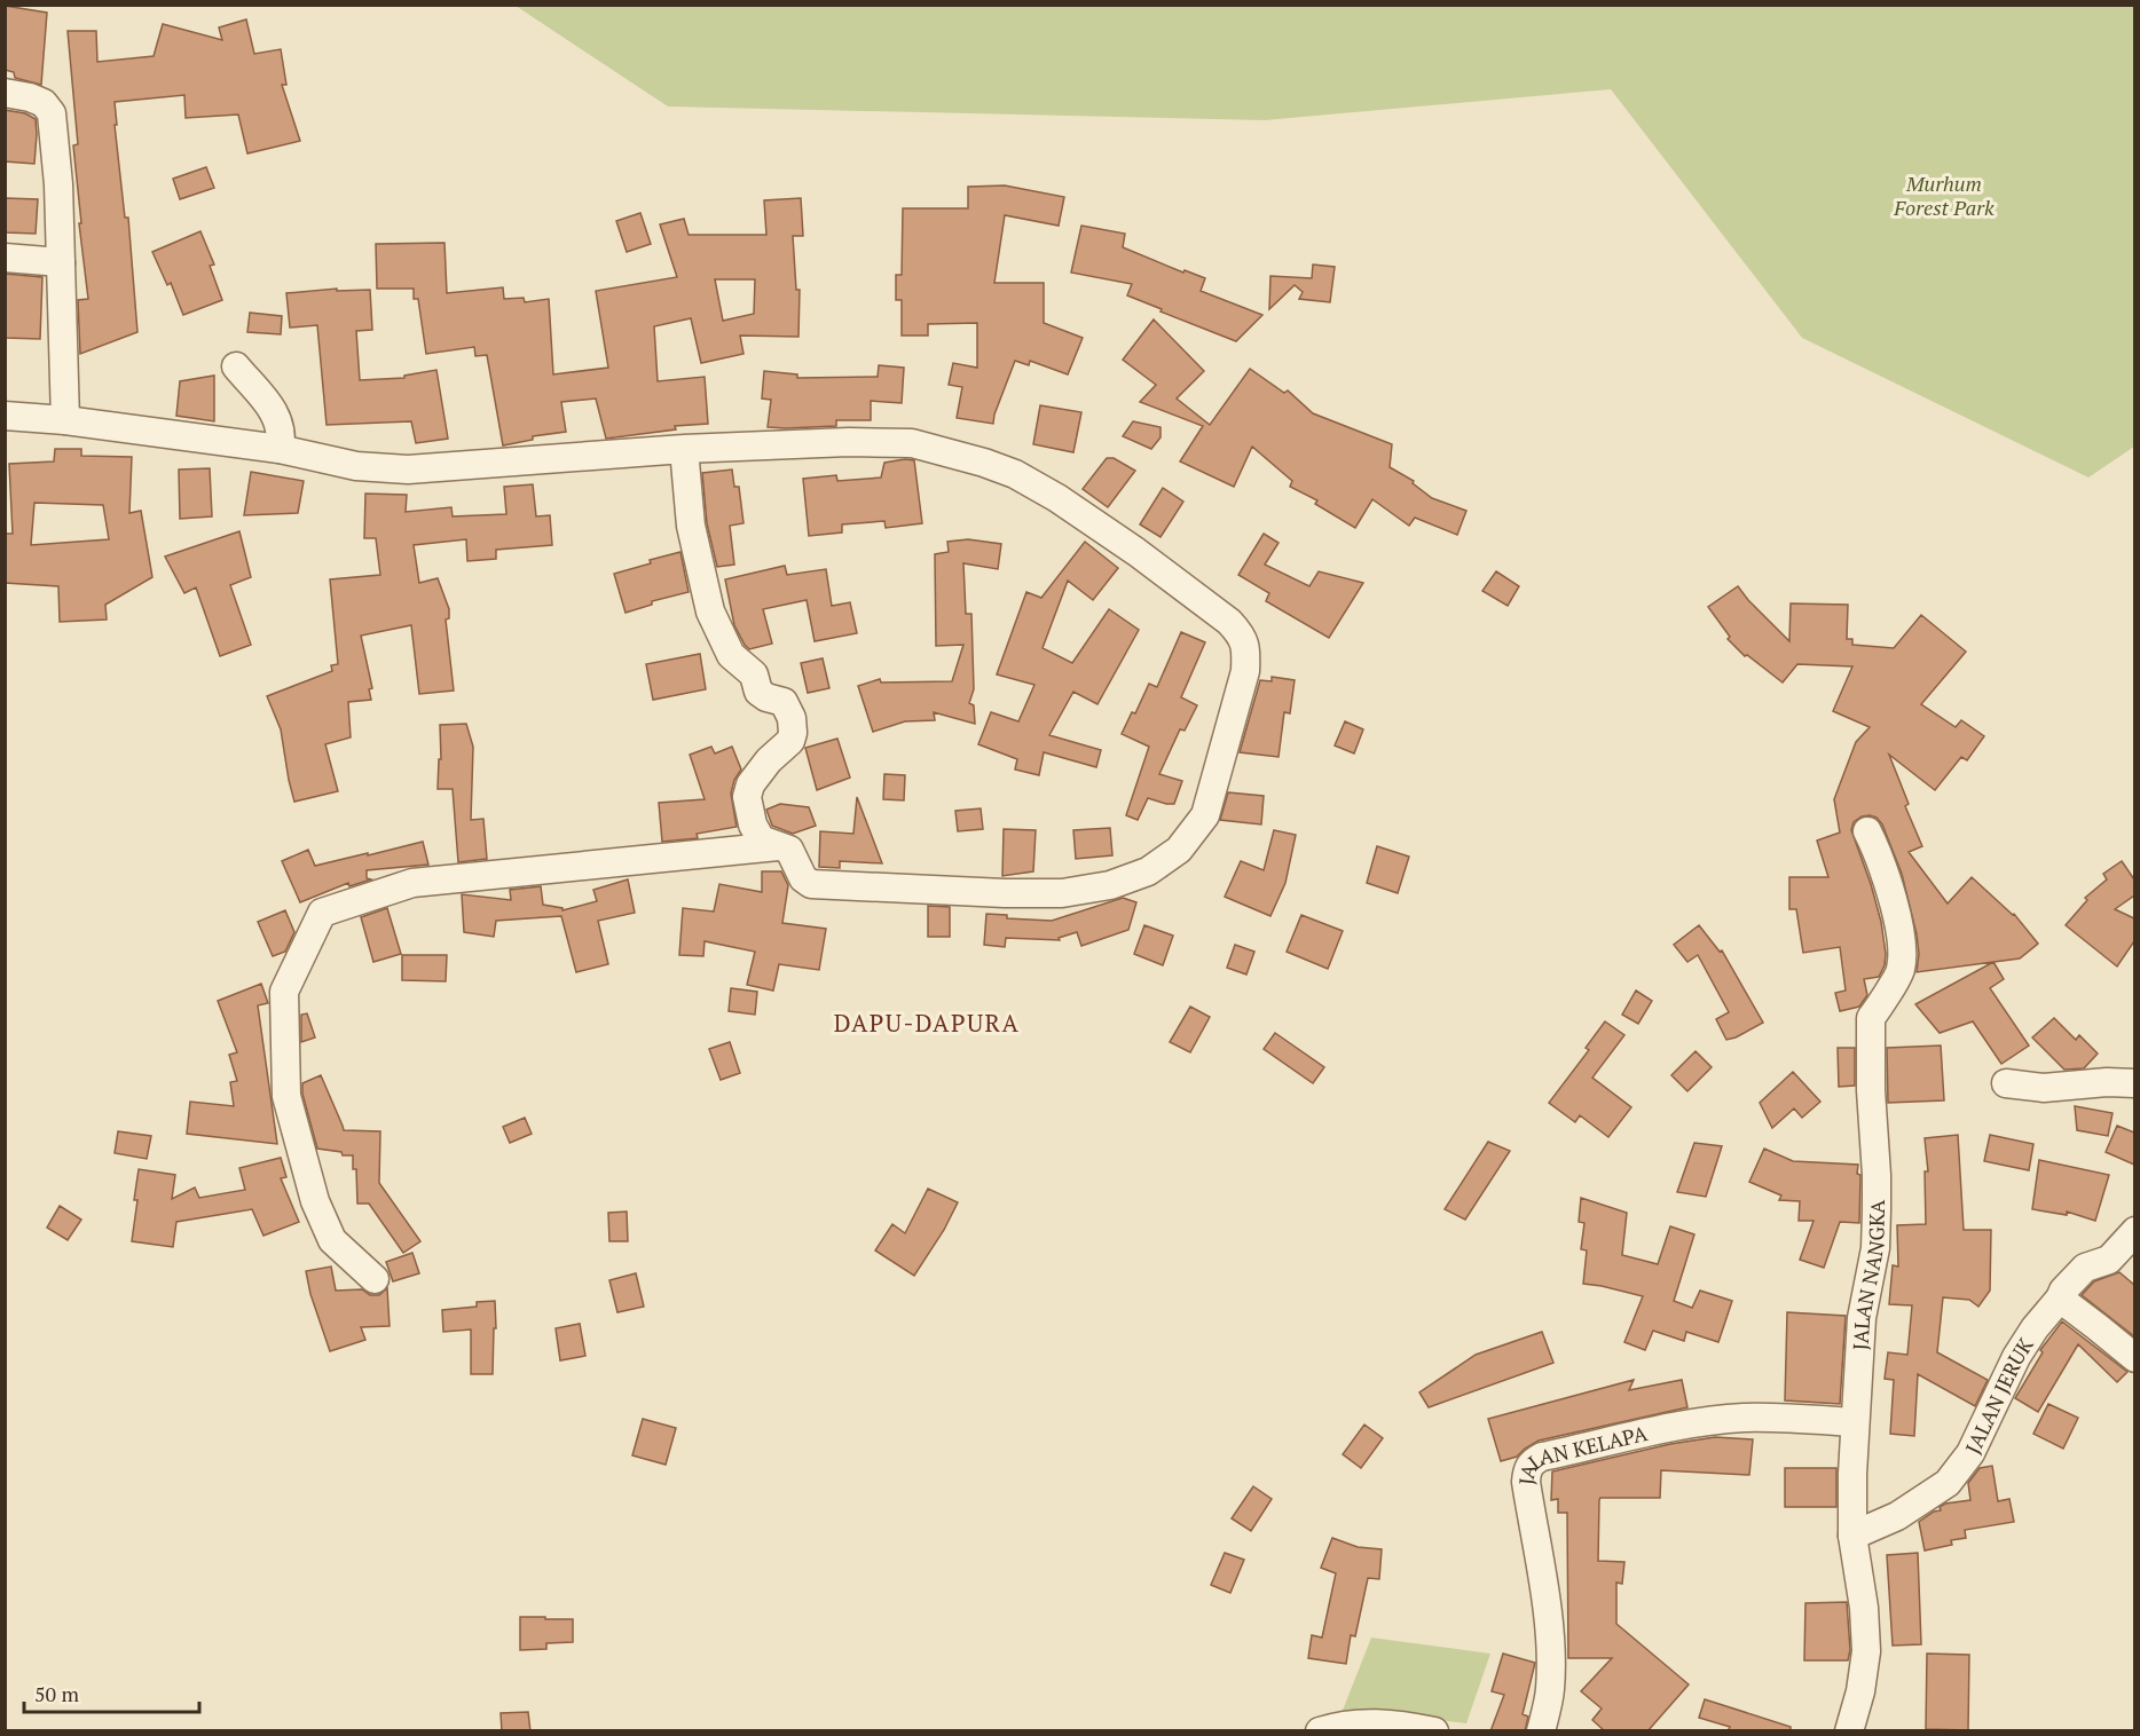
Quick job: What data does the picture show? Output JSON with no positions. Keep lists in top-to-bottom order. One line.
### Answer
{"streets":{"street":["JALAN NANGKA","JALAN JERUK","JALAN KELAPA"]},"crossings":[["JALAN NANGKA","JALAN JERUK"],["JALAN NANGKA","JALAN KELAPA"]],"districts":["DAPU-DAPURA"],"parks":["Murhum Forest Park"],"scale_bar":"50 m"}
